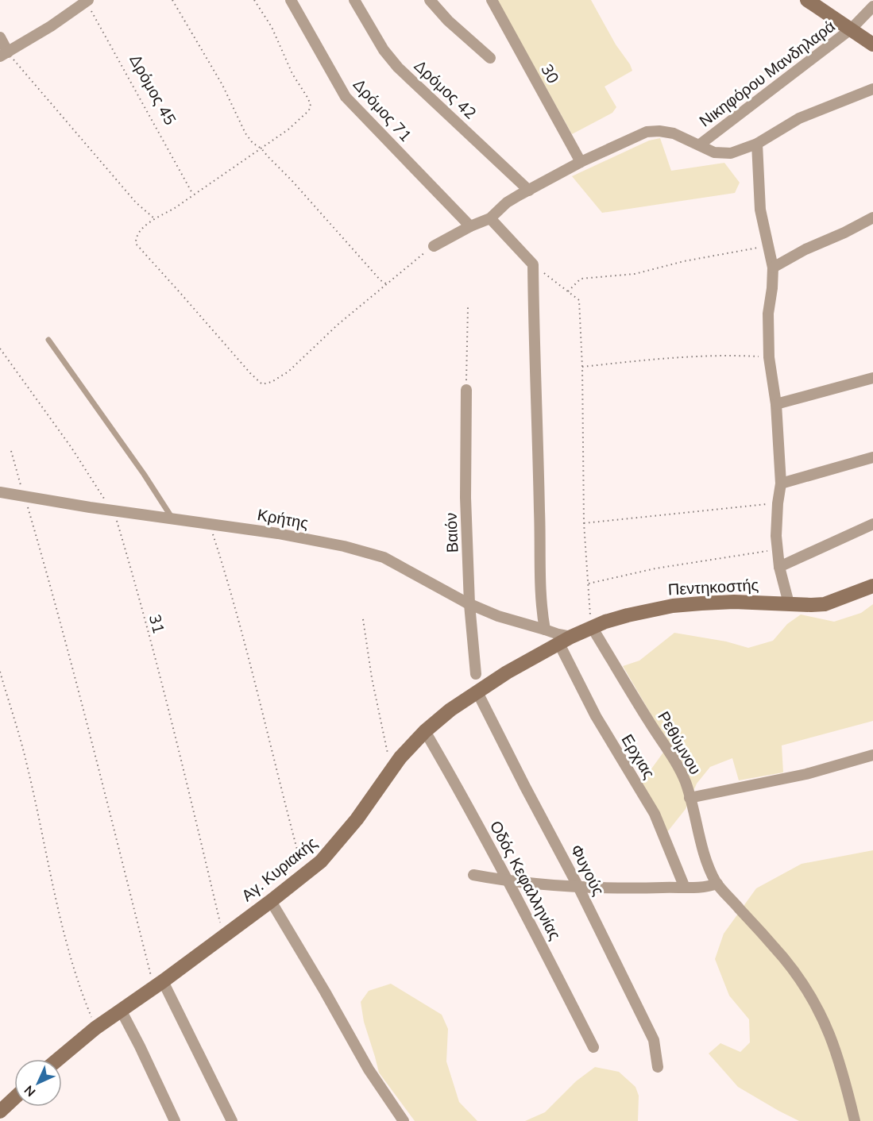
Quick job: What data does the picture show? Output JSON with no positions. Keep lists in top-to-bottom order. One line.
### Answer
{"streets":{"street":["30","Νικηφόρου Μανδηλαρά","Δρόμος 42","Δρόμος 71","Κρήτης","Βαιόν","Πεντηκοστής","Ρεθύμνου","Ερχιας","Αγ. Κυριακής","Φυγούς","Οδός Κεφαλληνίας"],"path":["Δρόμος 45","31"]},"crossings":[["Κρήτης","Βαιόν"],["Κρήτης","Πεντηκοστής"],["Κρήτης","31"],["Κρήτης","Ερχιας"],["Κρήτης","Αγ. Κυριακής"],["Πεντηκοστής","Ρεθύμνου"],["Πεντηκοστής","Ερχιας"],["Πεντηκοστής","Αγ. Κυριακής"],["31","Αγ. Κυριακής"],["Ερχιας","Αγ. Κυριακής"],["Αγ. Κυριακής","Φυγούς"],["Αγ. Κυριακής","Οδός Κεφαλληνίας"]],"north":"bottom left"}
